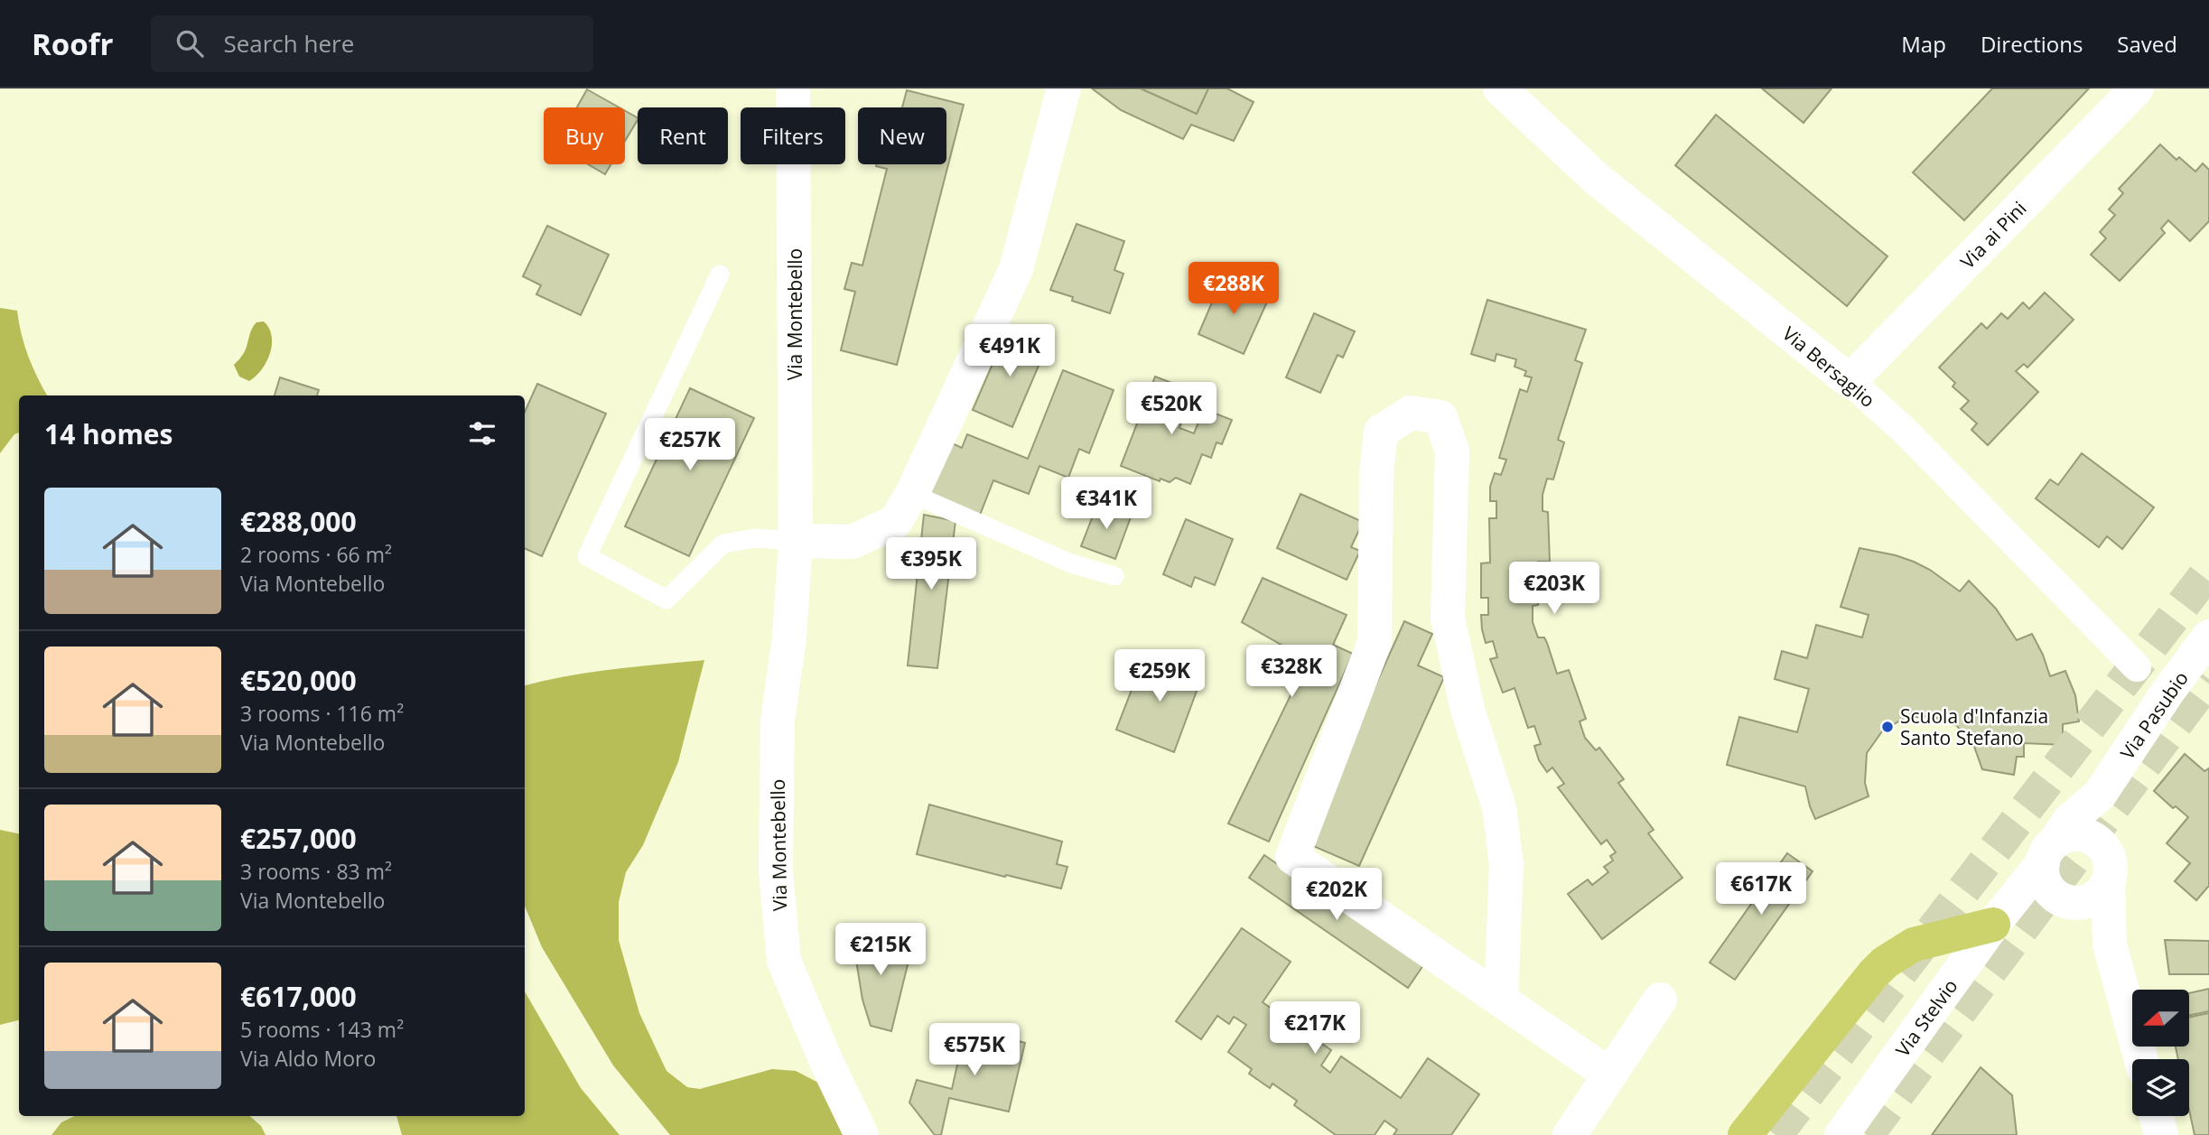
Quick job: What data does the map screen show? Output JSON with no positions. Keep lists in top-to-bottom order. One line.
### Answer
{"streets":{"street":["Via ai Pini","Via Montebello","Via Bersaglio","Via Pasubio","Via Stelvio"]},"crossings":[["Via ai Pini","Via Bersaglio"],["Via Bersaglio","Via Pasubio"],["Via Pasubio","Via Stelvio"]],"places":["Scuola d'Infanzia Santo Stefano"],"north":"left","page":{"header":"Roofr","search":"Search here","nav":["Map","Directions","Saved"],"chip":["Buy","Rent","Filters","New"],"price":["€288K","€491K","€520K","€257K","€341K","€395K","€203K","€328K","€259K","€617K","€202K","€215K","€217K","€575K"],"heading":"14 homes","list":[{"name":"€288,000","note":"2 rooms · 66 m² · Via Montebello"},{"name":"€520,000","note":"3 rooms · 116 m² · Via Montebello"},{"name":"€257,000","note":"3 rooms · 83 m² · Via Montebello"},{"name":"€617,000","note":"5 rooms · 143 m² · Via Aldo Moro"}]}}
